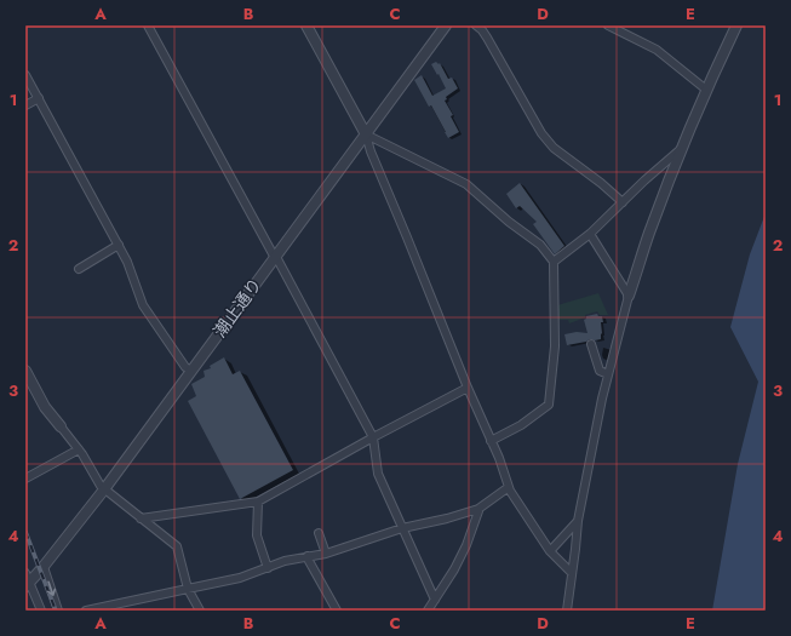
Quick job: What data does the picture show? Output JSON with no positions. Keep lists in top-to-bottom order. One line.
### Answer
{"streets":{"street":["潮止通り"]},"grid":{"columns":["A","B","C","D","E"],"rows":["1","2","3","4"]}}
